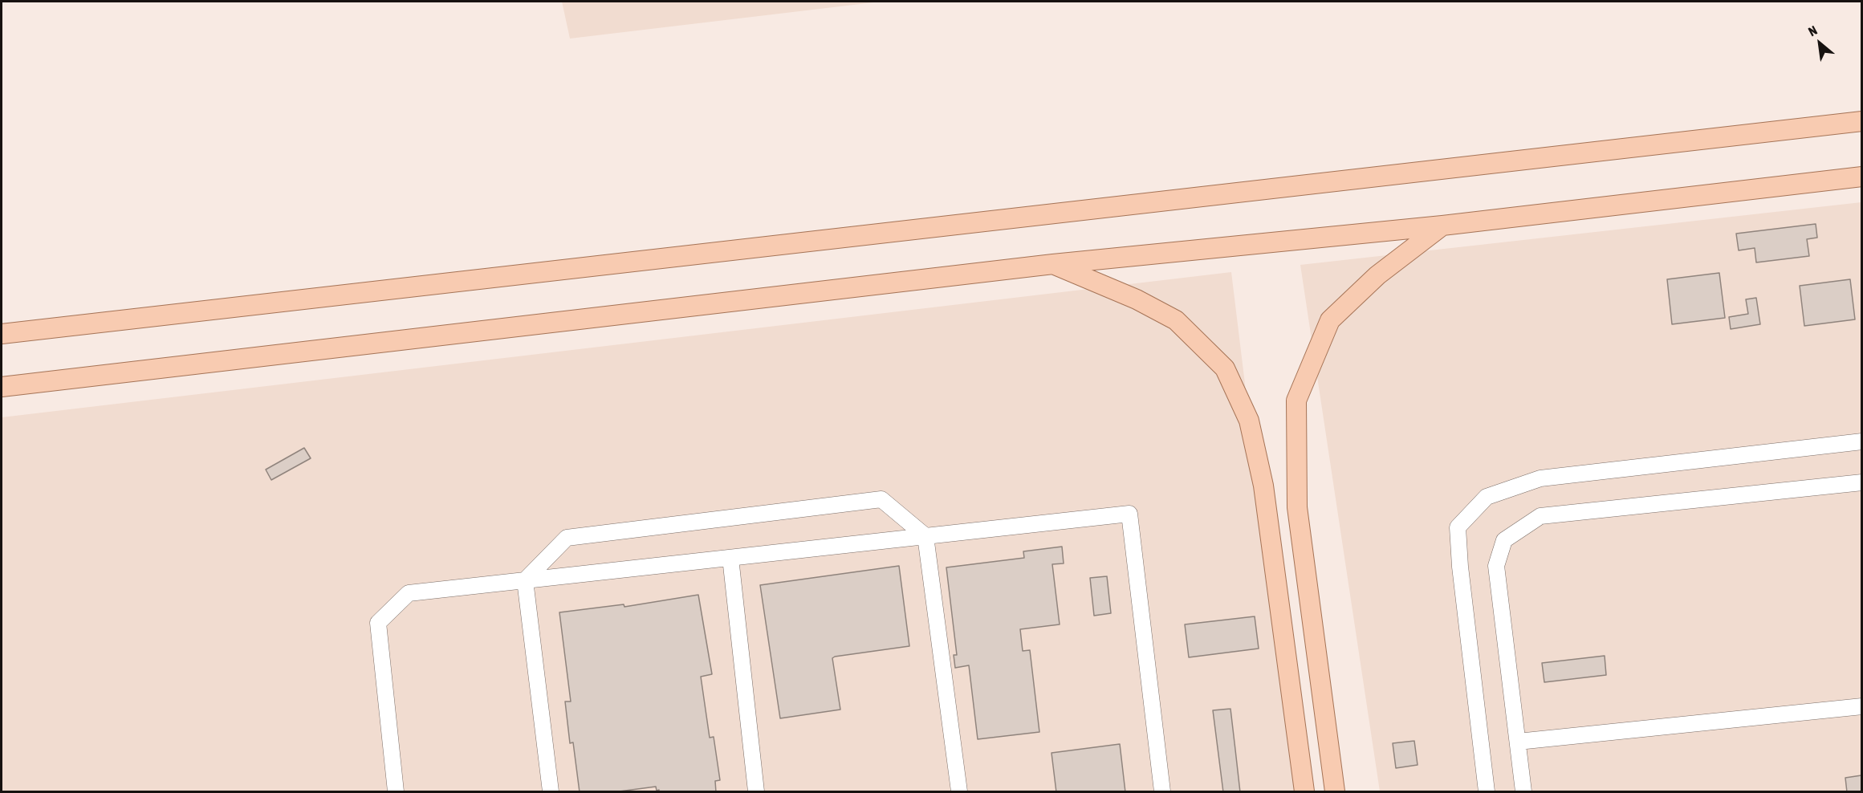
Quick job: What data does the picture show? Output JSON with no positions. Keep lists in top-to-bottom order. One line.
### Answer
{"north":"top left"}
